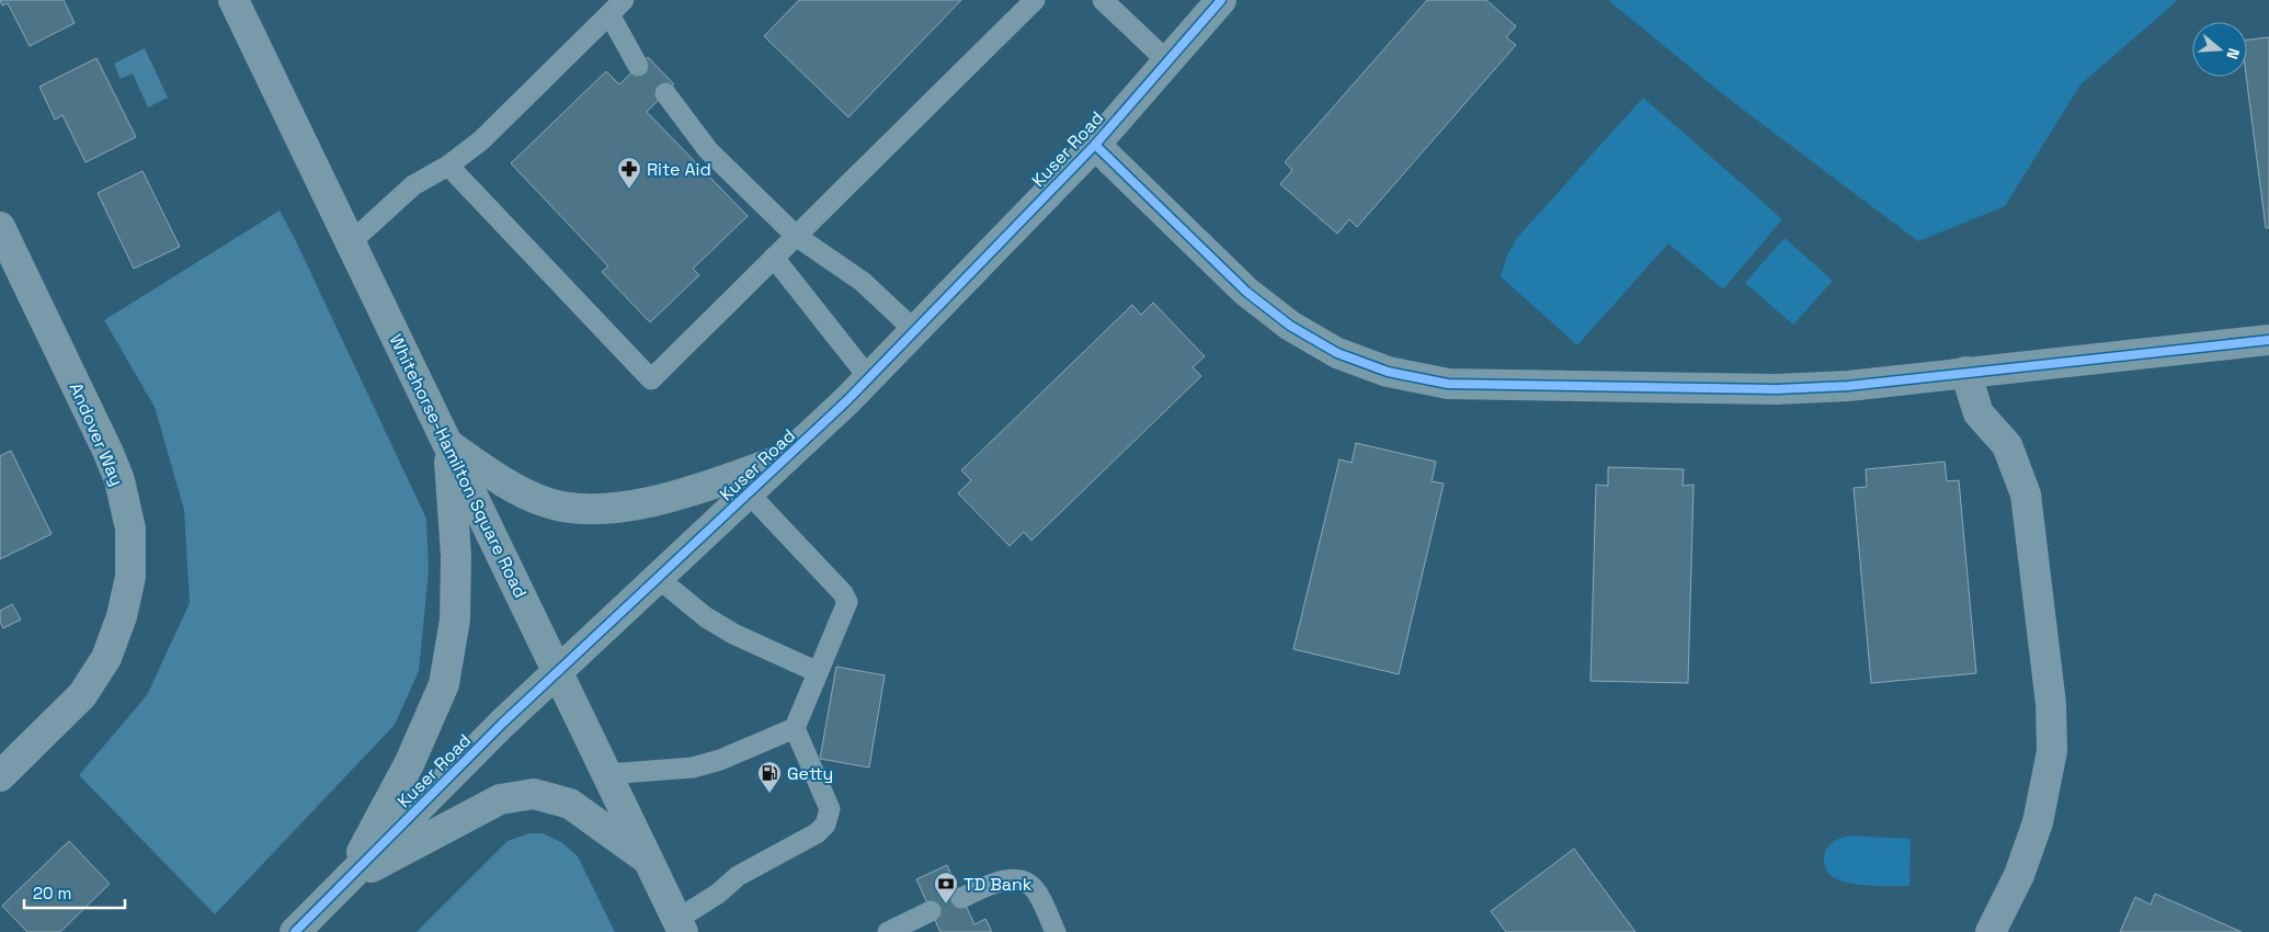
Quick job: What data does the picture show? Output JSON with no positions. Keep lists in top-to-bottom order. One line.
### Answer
{"streets":{"street":["Kuser Road","Andover Way","Whitehorse-Hamilton Square Road"]},"crossings":[["Kuser Road","Whitehorse-Hamilton Square Road"]],"places":{"pharmacy":["Rite Aid"],"fuel station":["Getty"],"bank":["TD Bank"]},"scale_bar":"20 m","north":"right"}
